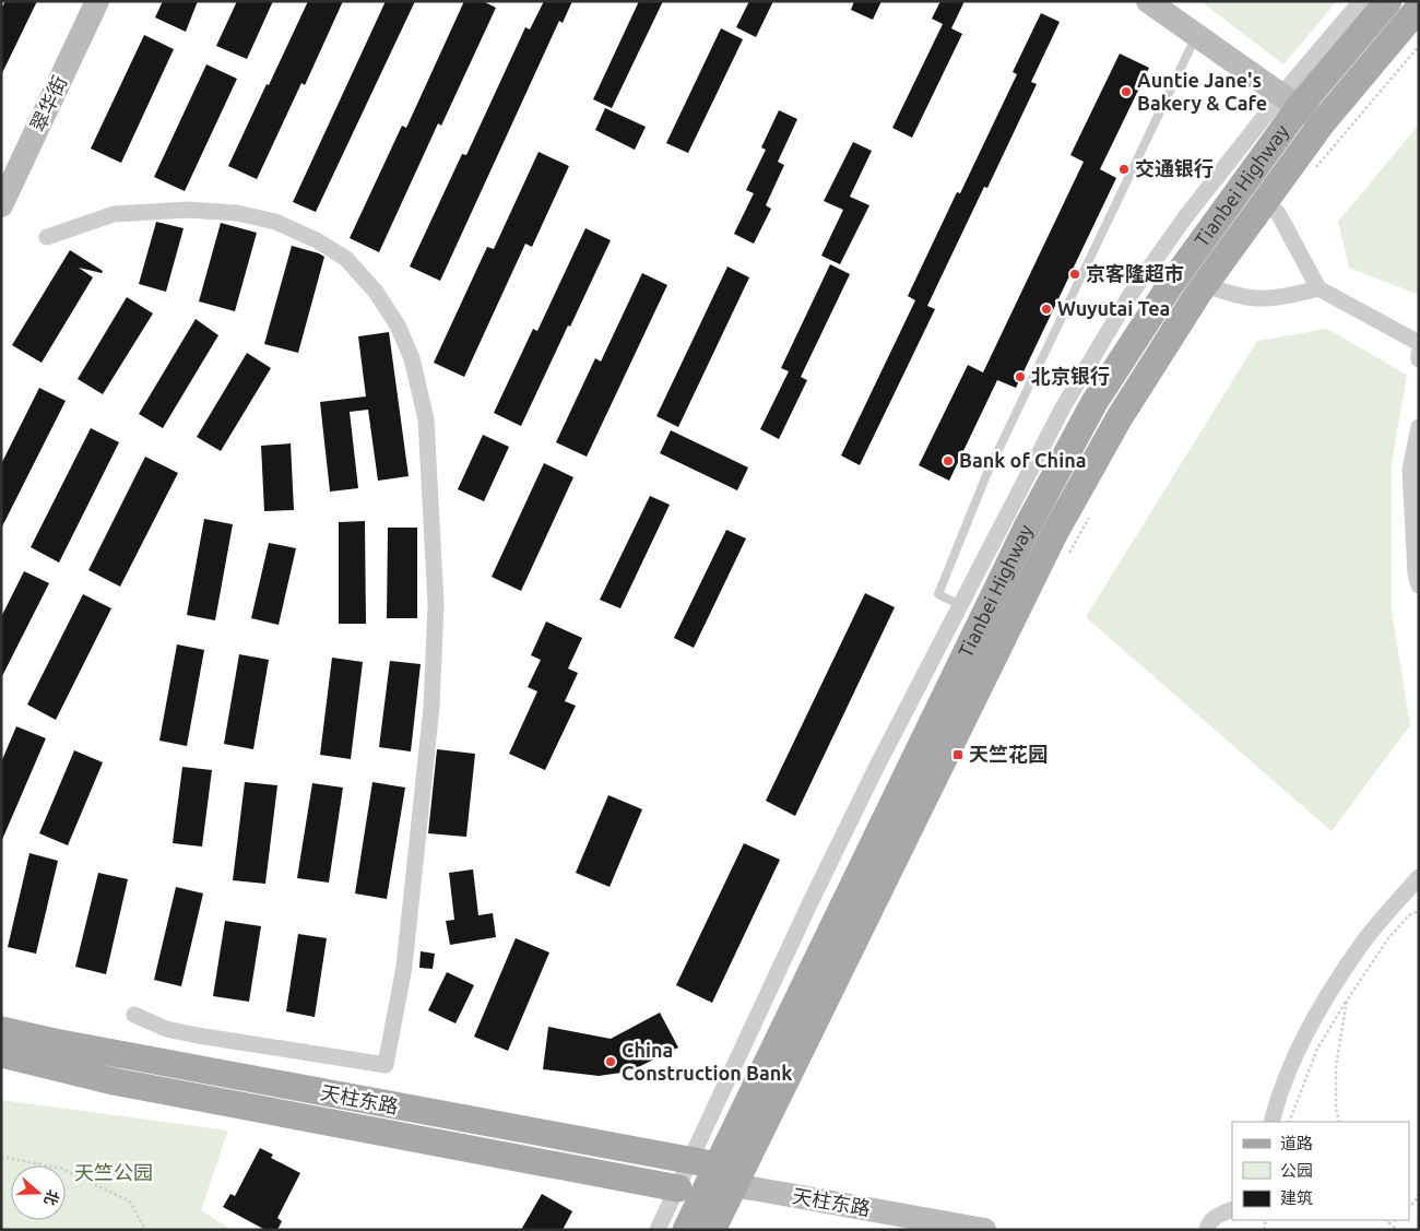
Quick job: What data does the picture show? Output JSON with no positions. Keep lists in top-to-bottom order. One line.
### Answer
{"streets":{"main road":["Tianbei Highway","天柱东路"],"street":["翠华街"]},"crossings":[["Tianbei Highway","天柱东路"]],"parks":["天竺公园"],"places":{"other":["Auntie Jane's Bakery & Cafe","交通银行","京客隆超市","Wuyutai Tea","北京银行","Bank of China","China Construction Bank"],"transit":["天竺花园"]},"legend":["道路","公园","建筑"],"north":"right"}
